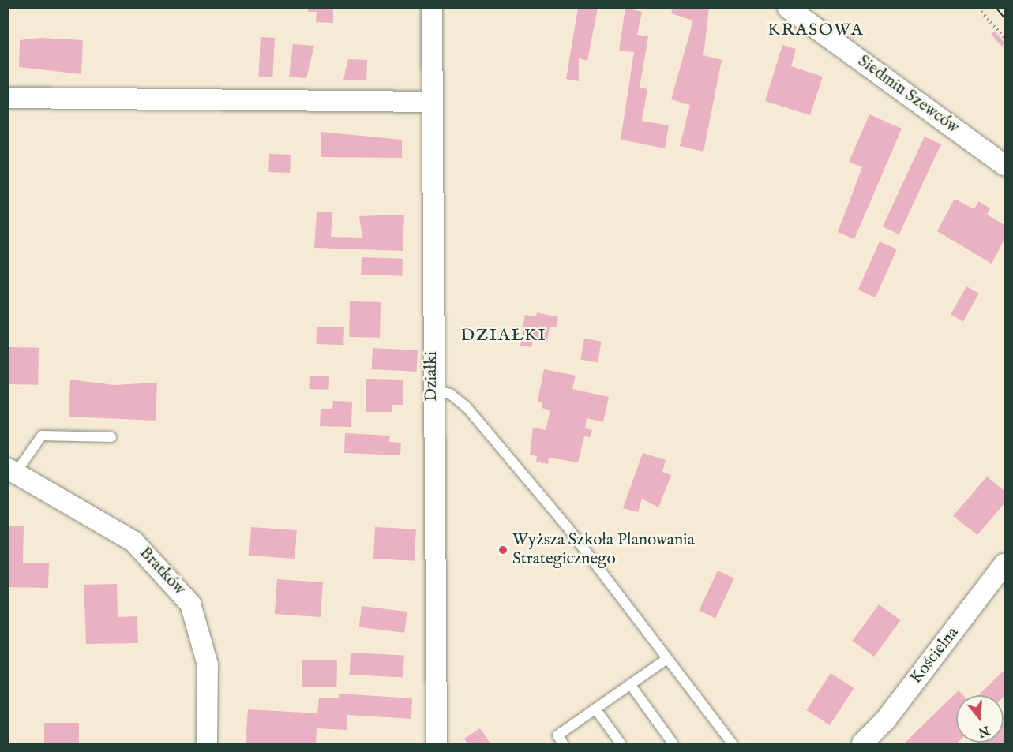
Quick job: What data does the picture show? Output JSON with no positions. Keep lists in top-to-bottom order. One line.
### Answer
{"streets":{"street":["Siedmiu Szewców","Działki","Bratków","Kościelna"]},"districts":["KRASOWA","DZIAŁKI"],"places":["Wyższa Szkoła Planowania Strategicznego"],"north":"bottom"}
